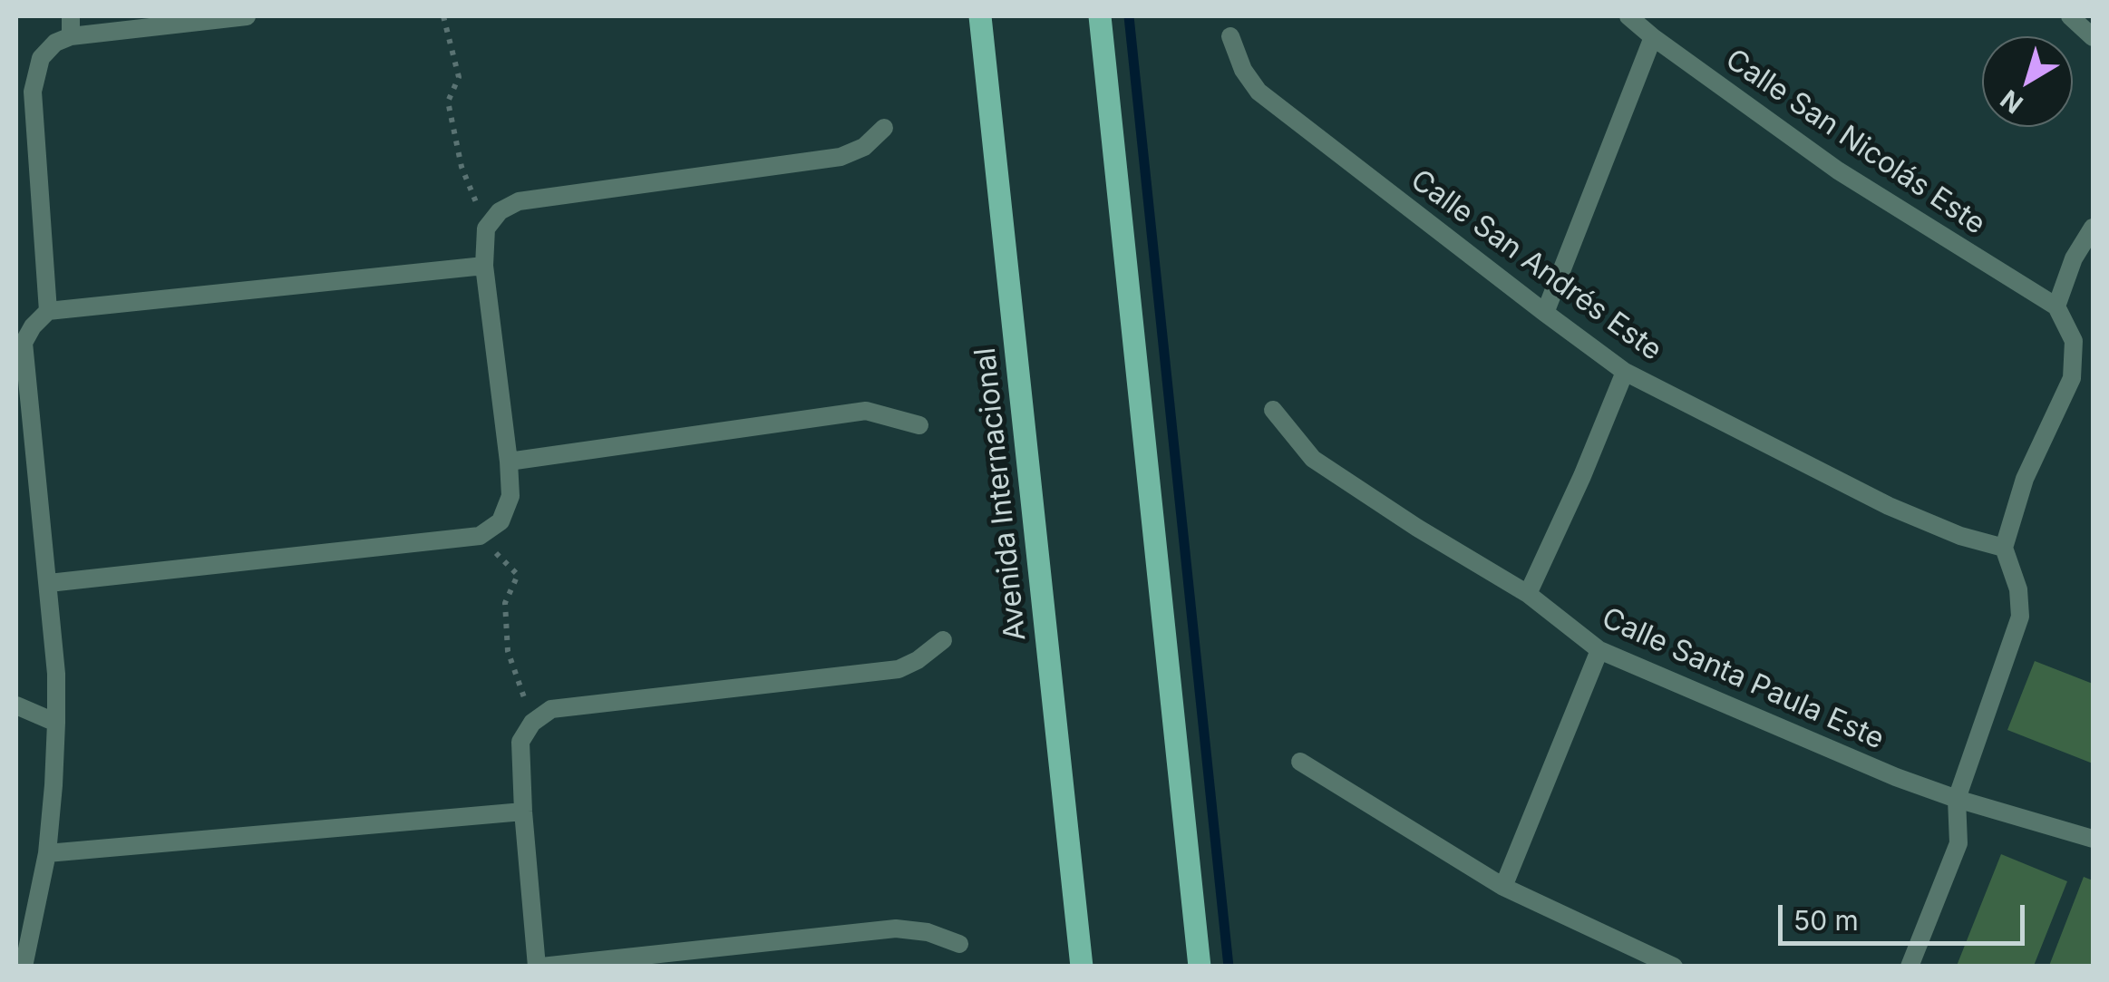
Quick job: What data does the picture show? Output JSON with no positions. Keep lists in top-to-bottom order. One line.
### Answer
{"streets":{"main road":["Avenida Internacional"],"street":["Calle San Nicolás Este","Calle San Andrés Este","Calle Santa Paula Este"]},"scale_bar":"50 m","north":"bottom left"}
